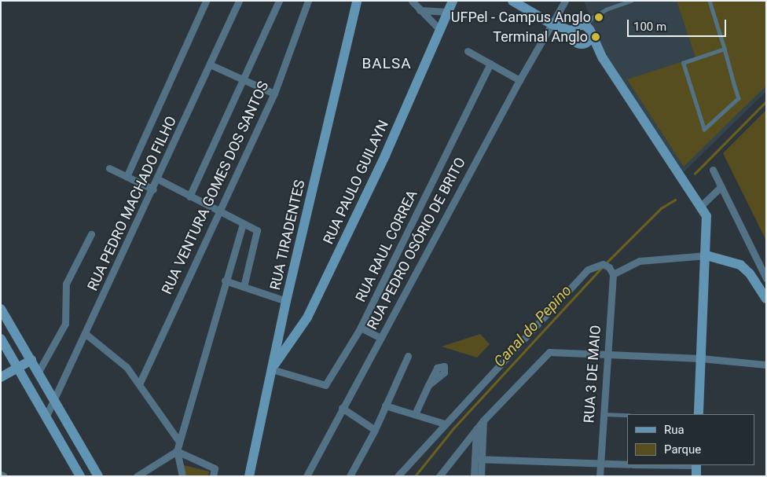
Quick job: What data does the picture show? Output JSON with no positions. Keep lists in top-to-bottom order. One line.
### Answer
{"streets":{"street":["RUA PAULO GUILAYN","RUA VENTURA GOMES DOS SANTOS","RUA PEDRO MACHADO FILHO","RUA TIRADENTES","RUA PEDRO OSÓRIO DE BRITO","RUA RAUL CORREA","RUA 3 DE MAIO"]},"crossings":[["RUA PAULO GUILAYN","RUA TIRADENTES"],["RUA PAULO GUILAYN","RUA RAUL CORREA"],["RUA TIRADENTES","RUA RAUL CORREA"]],"districts":["BALSA"],"water":["Canal do Pepino"],"places":["UFPel - Campus Anglo","Terminal Anglo"],"legend":["Rua","Parque"],"scale_bar":"100 m"}
